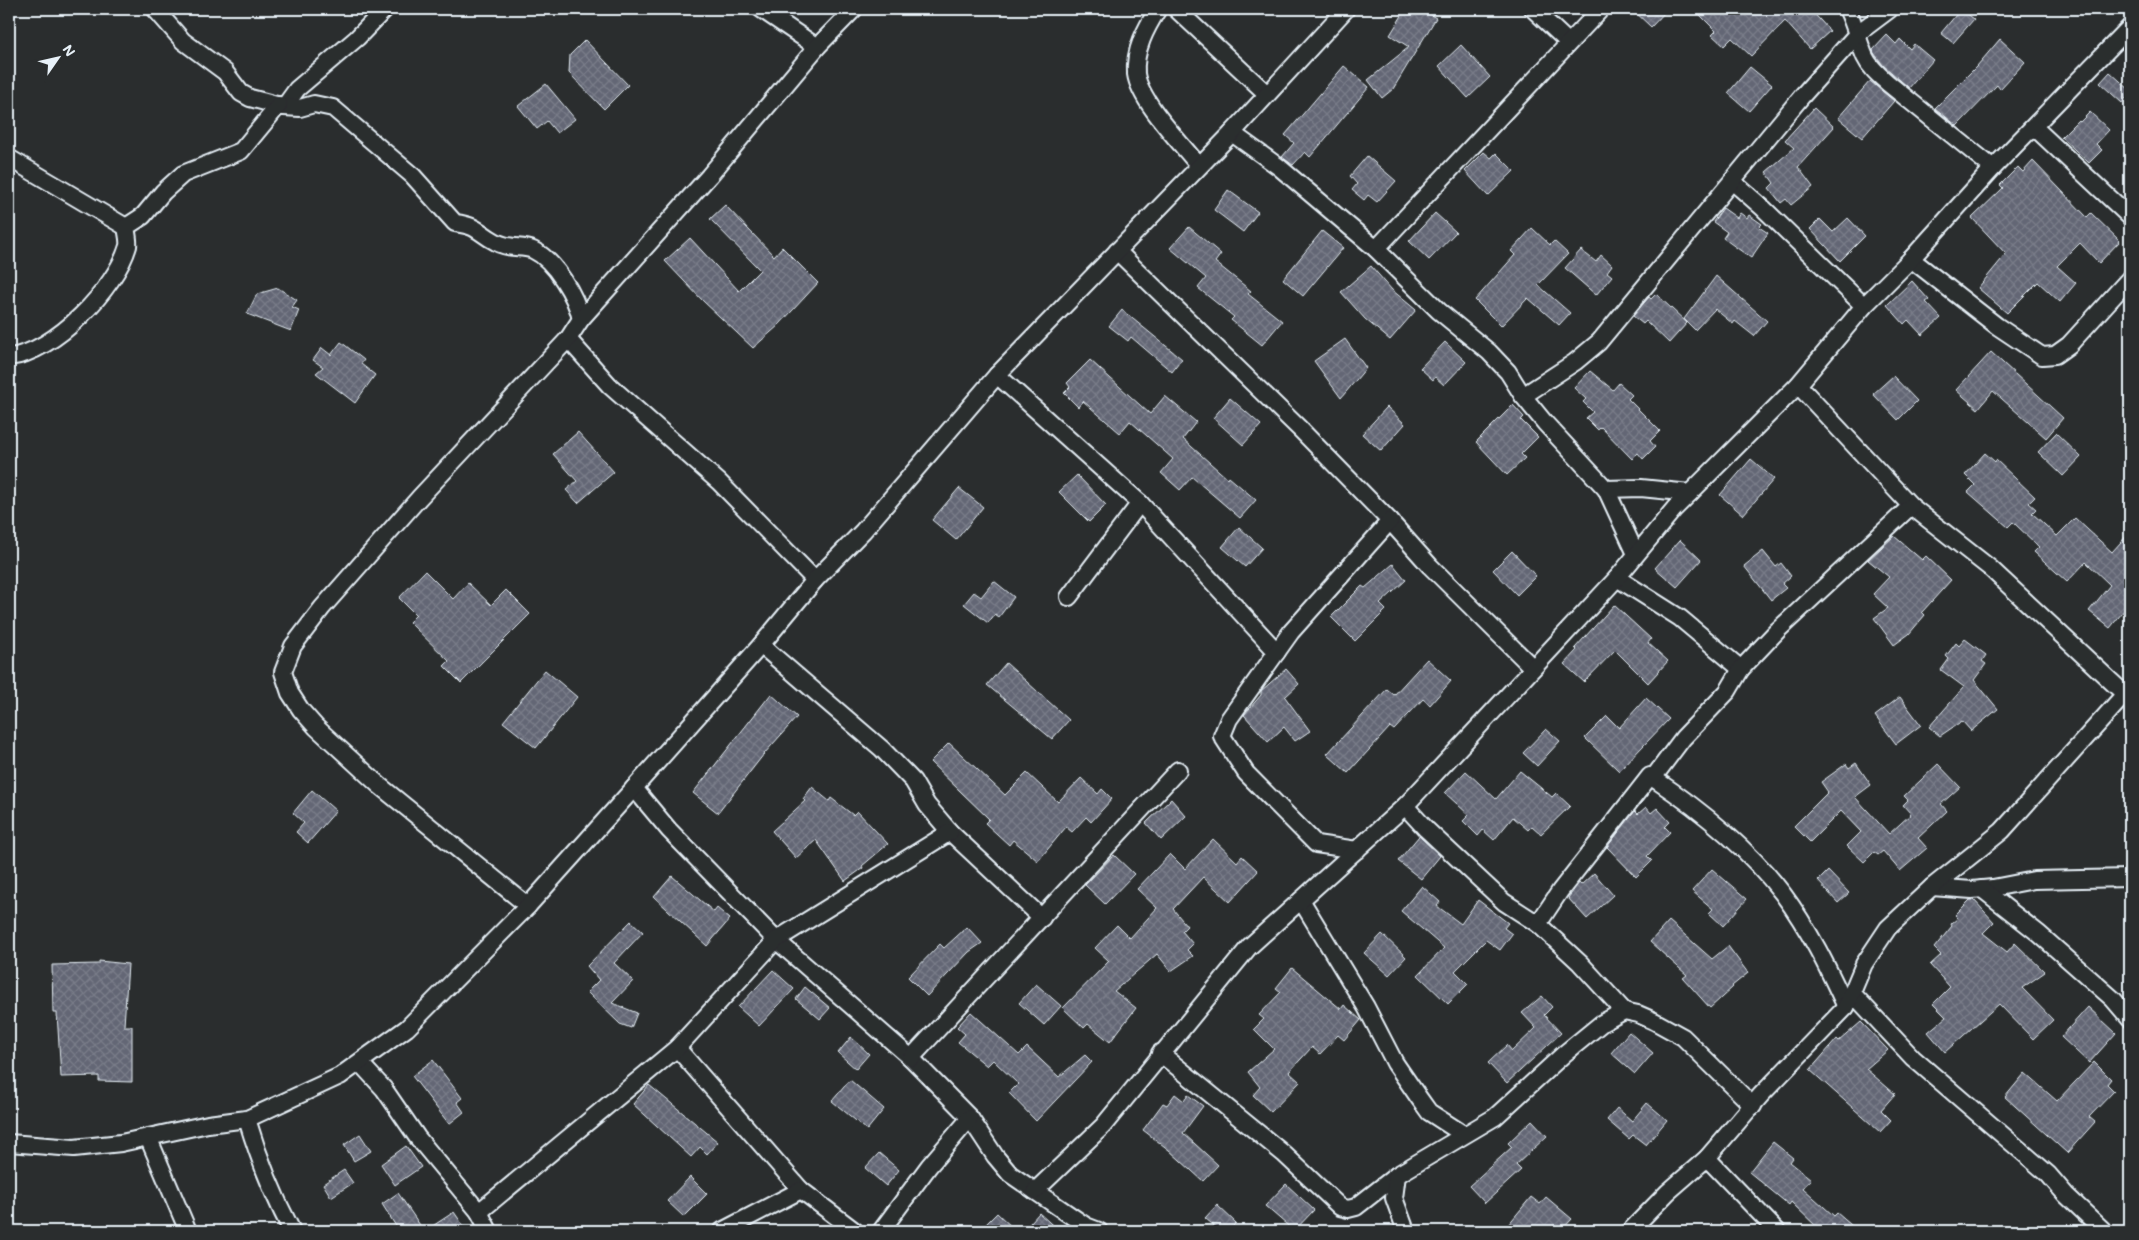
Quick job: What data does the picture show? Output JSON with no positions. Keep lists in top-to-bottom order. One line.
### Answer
{"north":"top right"}
